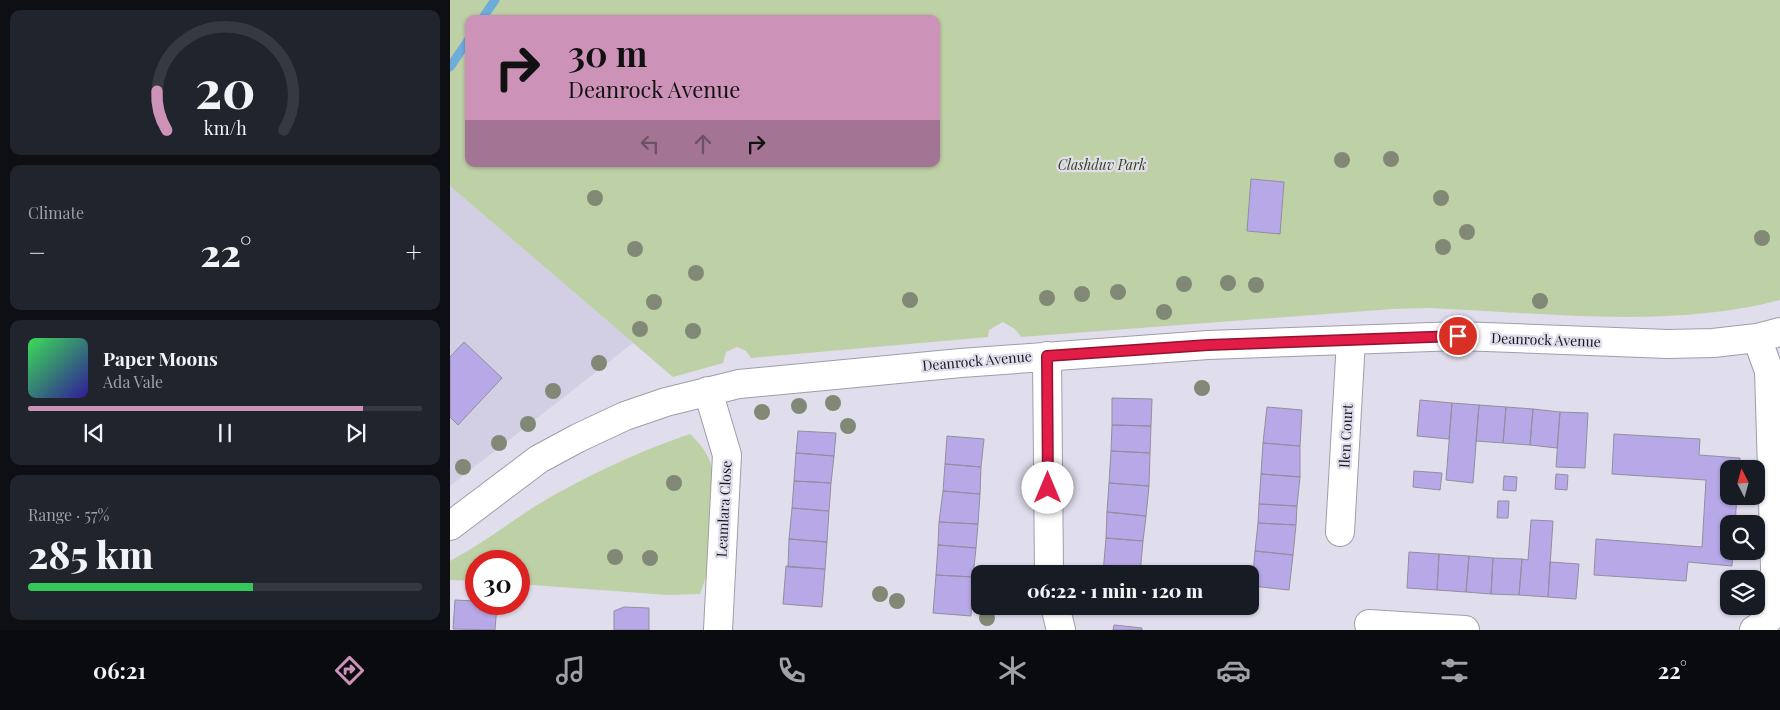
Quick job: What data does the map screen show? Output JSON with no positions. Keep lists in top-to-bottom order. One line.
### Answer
{"streets":{"street":["Deanrock Avenue","Ilen Court","Leamlara Close"]},"crossings":[["Deanrock Avenue","Ilen Court"],["Deanrock Avenue","Leamlara Close"]],"parks":["Clashduv Park"],"north":"top","page":{"turn":["30 m","Deanrock Avenue"],"tile":["Climate",["Range · 57%","285 km"]],"heat":["−","22°","+"],"song":["Paper Moons","Ada Vale"],"limit":"30","trip":"06:22 · 1 min · 120 m","tabs":["06:21","22°"],"gauge":["20","km/h"]}}
